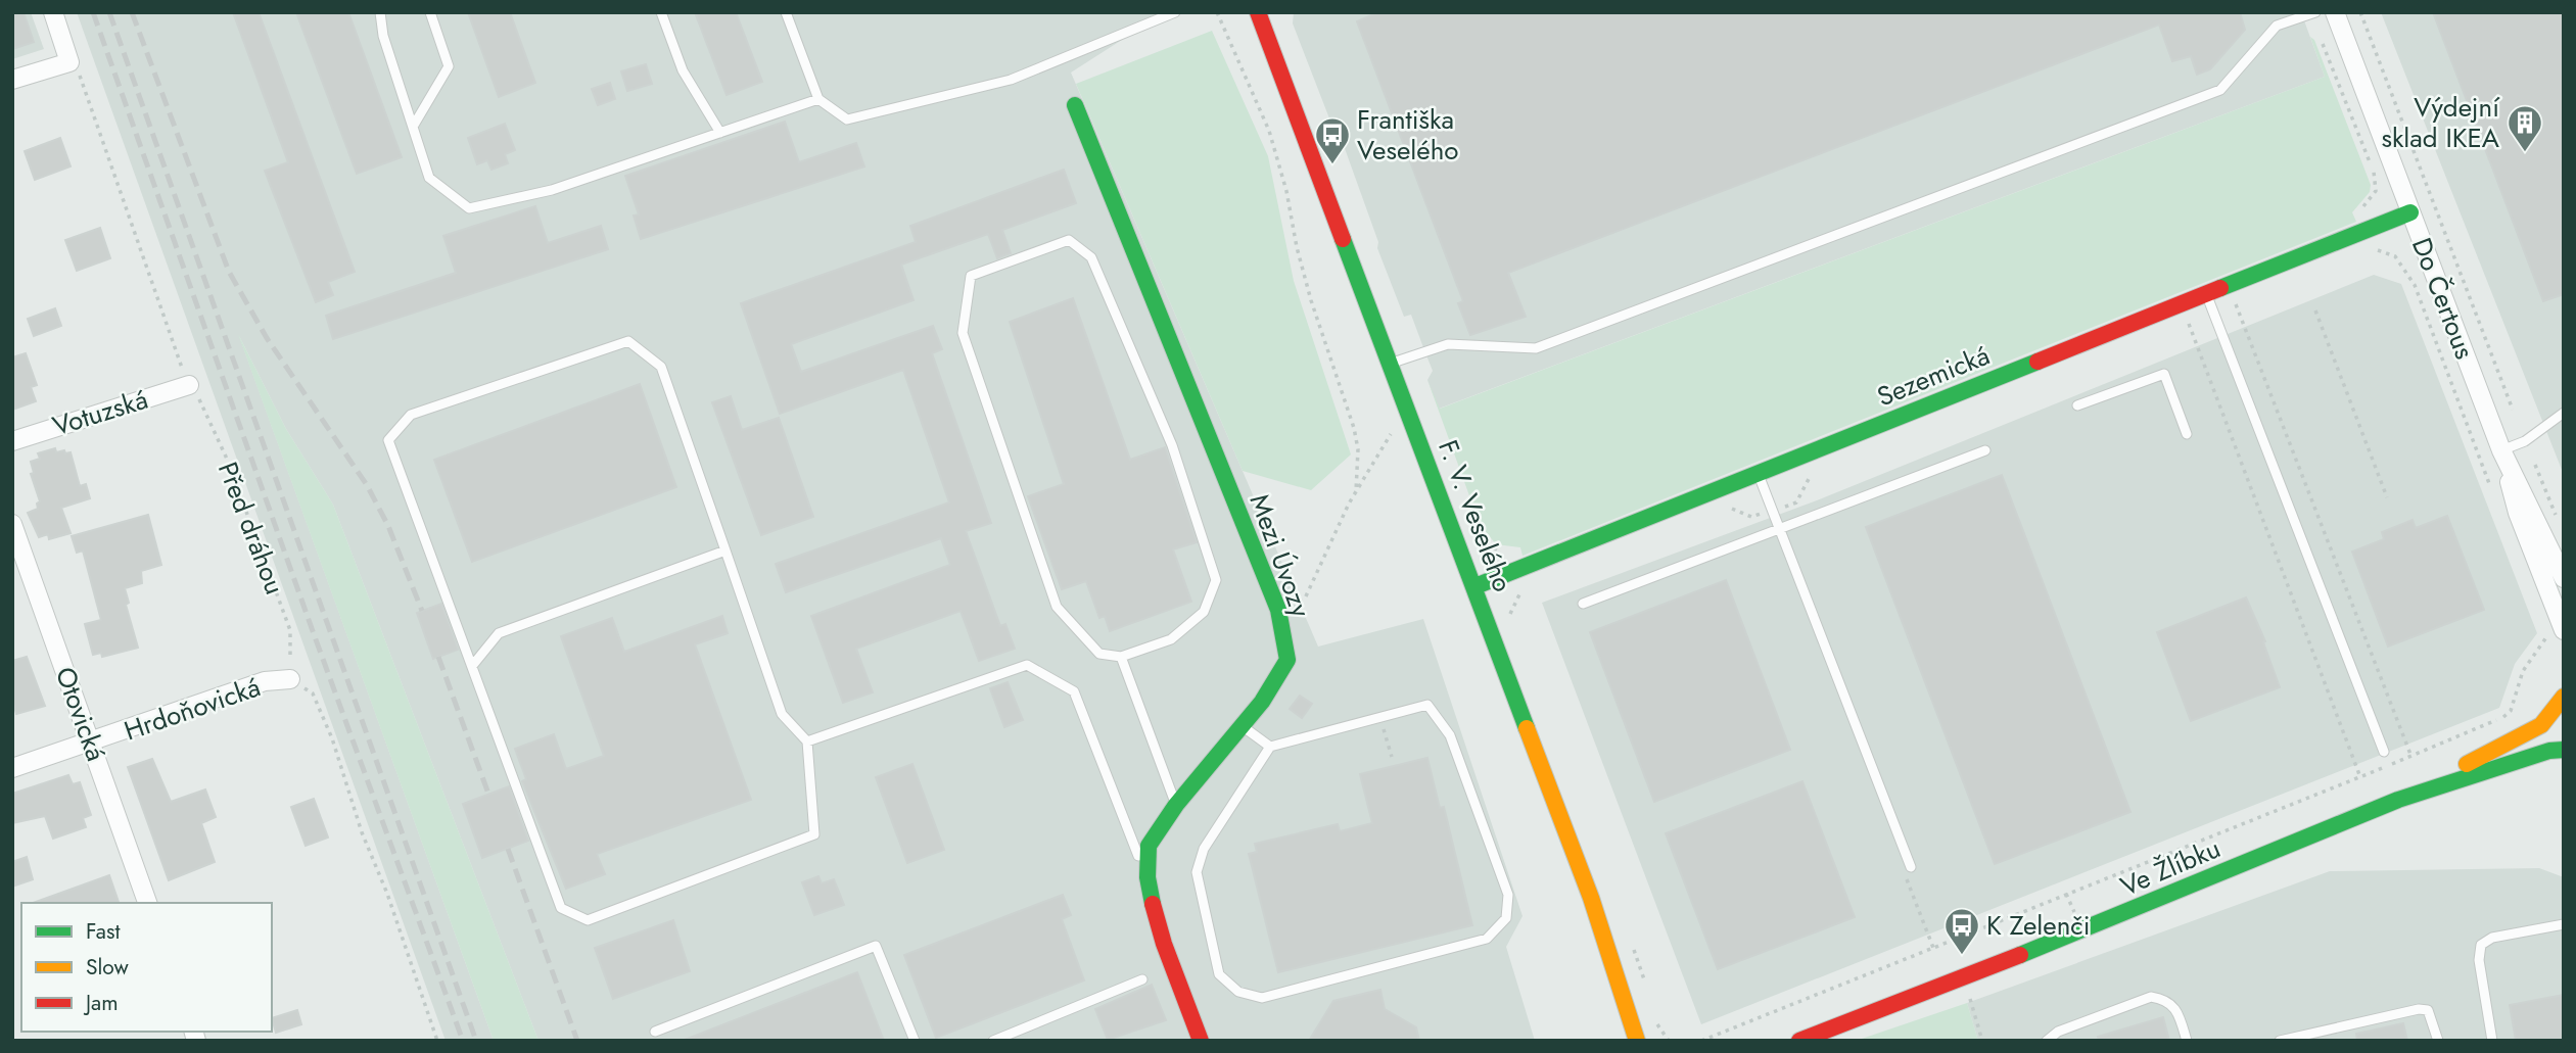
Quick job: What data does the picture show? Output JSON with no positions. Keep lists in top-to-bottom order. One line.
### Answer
{"streets":{"street":["Do Čertous","Sezemická","Votuzská","F. V. Veselého","Mezi Úvozy","Hrdoňovická","Otovická","Ve Žlíbku"],"path":["Před dráhou"]},"crossings":[["Do Čertous","Sezemická"],["Sezemická","F. V. Veselého"],["Votuzská","Před dráhou"],["Před dráhou","Hrdoňovická"],["Hrdoňovická","Otovická"]],"places":{"building":["Výdejní sklad IKEA"],"bus stop":["Františka Veselého","K Zelenči"]},"legend":["Fast","Slow","Jam"]}
